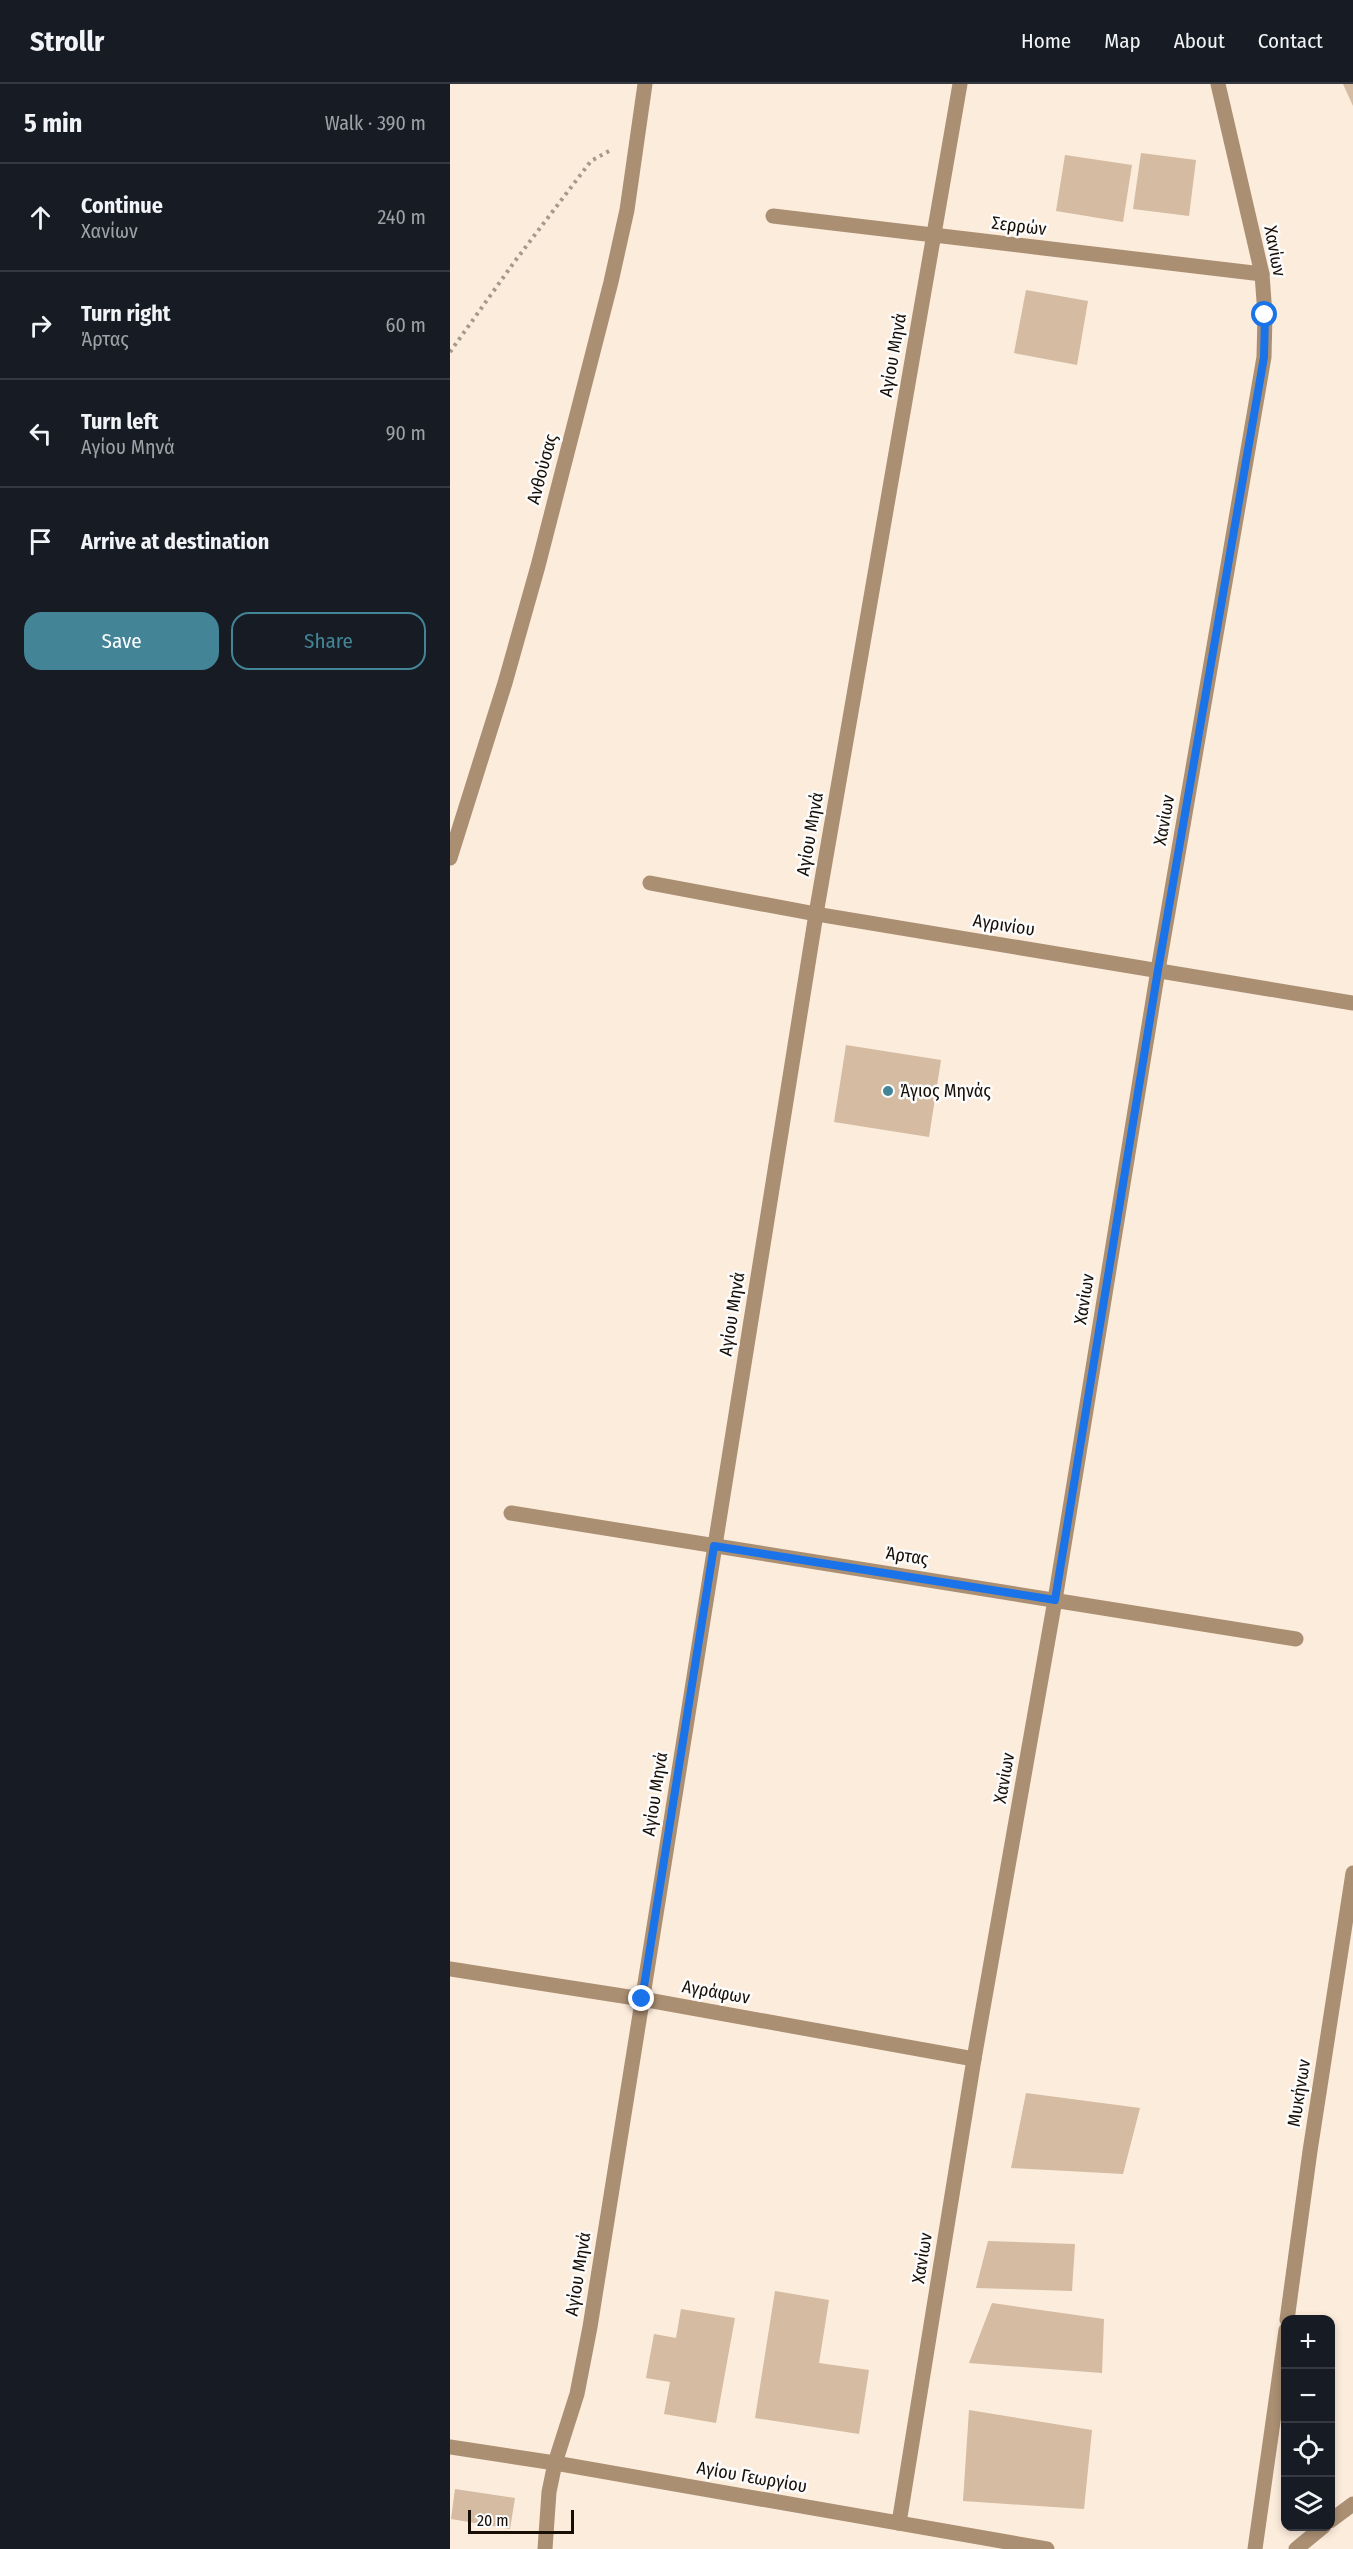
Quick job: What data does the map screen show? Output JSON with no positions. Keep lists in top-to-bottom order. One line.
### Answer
{"streets":{"street":["Σερρών","Χανίων","Αγίου Μηνά","Ανθούσας","Αγρινίου","Άρτας","Αγράφων","Μυκήνων","Αγίου Γεωργίου"]},"crossings":[["Σερρών","Χανίων"],["Σερρών","Αγίου Μηνά"],["Χανίων","Αγρινίου"],["Χανίων","Άρτας"],["Χανίων","Αγράφων"],["Χανίων","Αγίου Γεωργίου"],["Αγίου Μηνά","Αγρινίου"],["Αγίου Μηνά","Άρτας"],["Αγίου Μηνά","Αγράφων"],["Αγίου Μηνά","Αγίου Γεωργίου"]],"places":["Άγιος Μηνάς"],"scale_bar":"20 m","page":{"header":"Strollr","nav":["Home","Map","About","Contact"],"heading":["5 min","Walk · 390 m"],"list":[["Continue","Χανίων","240 m"],["Turn right","Άρτας","60 m"],["Turn left","Αγίου Μηνά","90 m"],"Arrive at destination"],"buttons":["Save","Share"],"map_buttons":["+","−"],"scale":"20 m"}}
